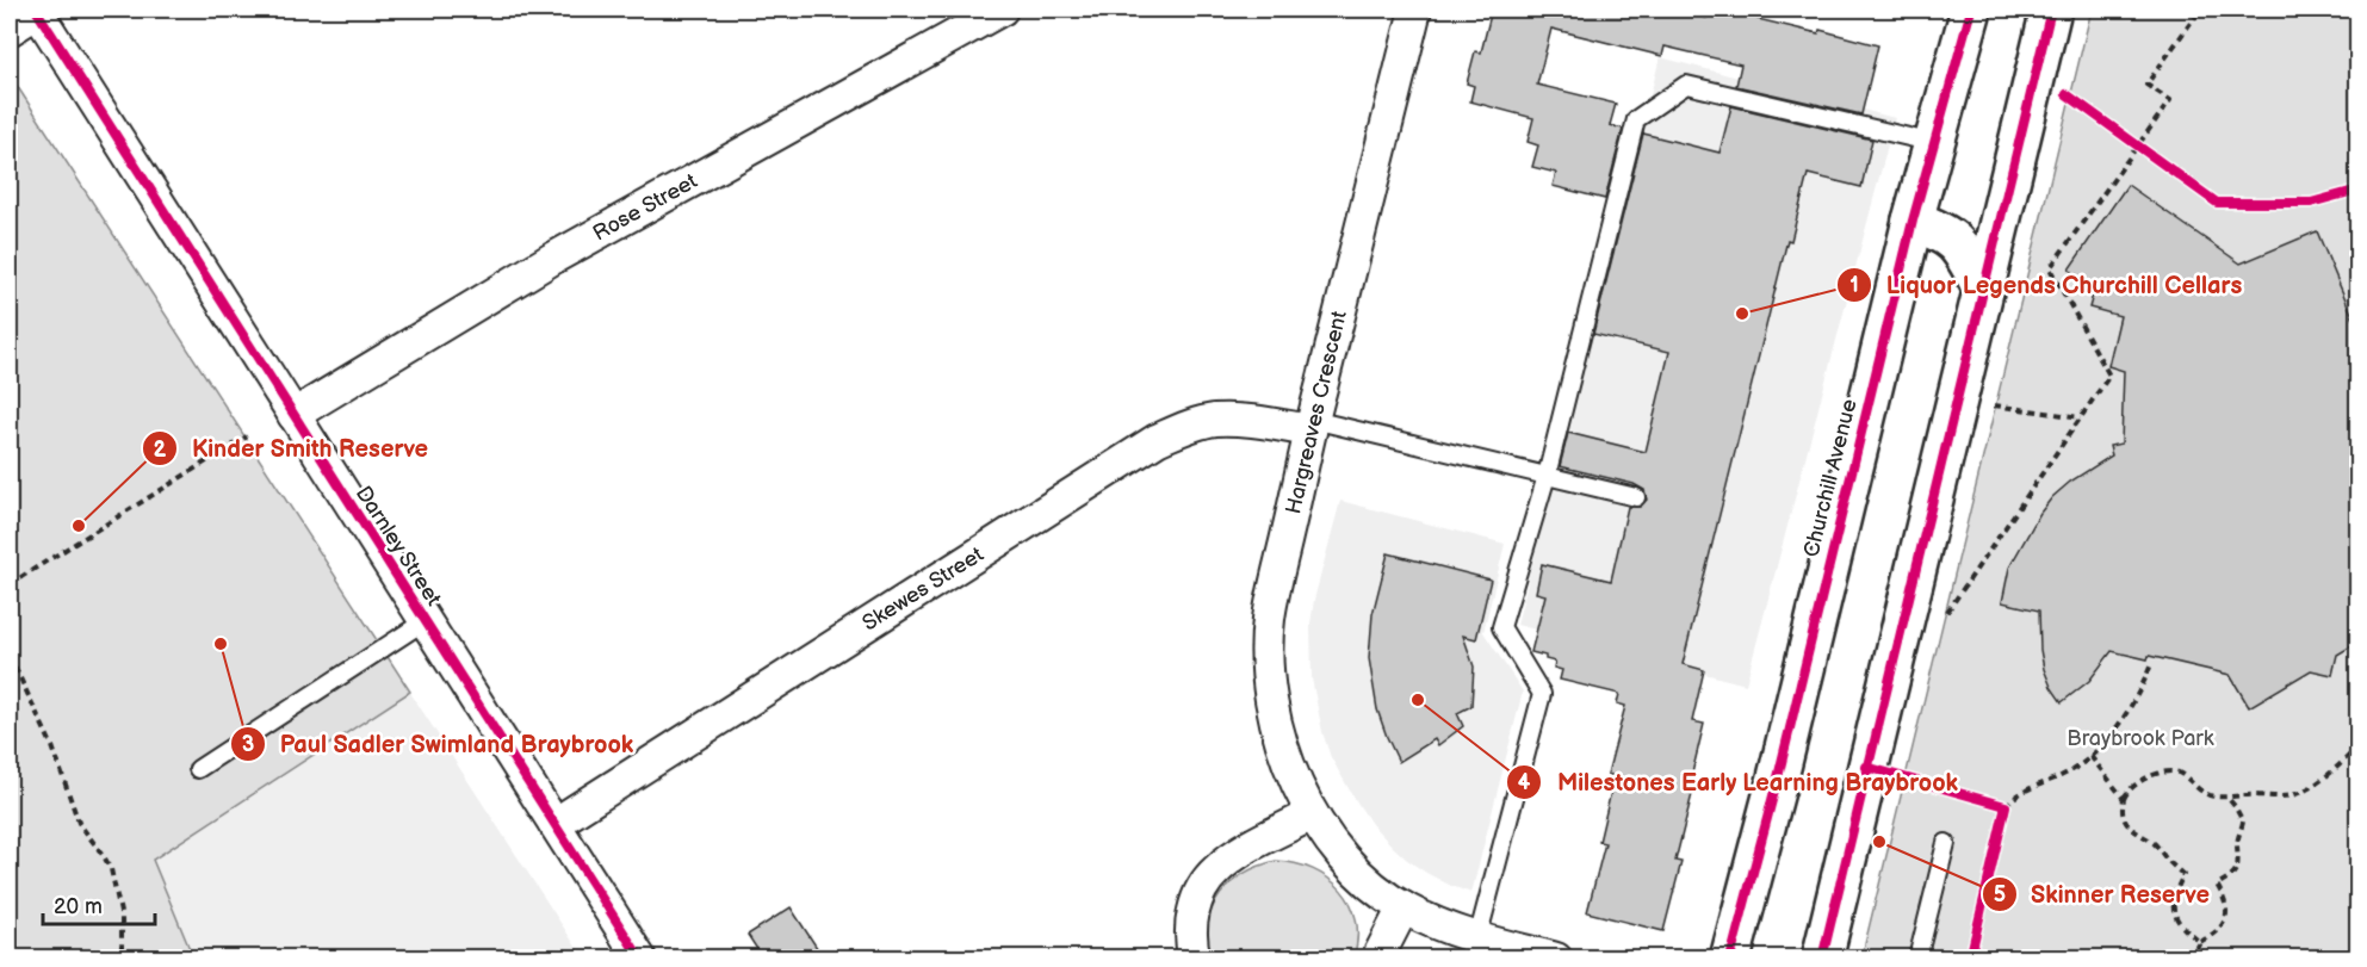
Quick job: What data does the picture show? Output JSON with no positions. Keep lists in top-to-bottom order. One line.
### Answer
{"streets":{"main road":["Churchill Avenue"],"street":["Rose Street","Hargreaves Crescent","Darnley Street","Skewes Street"]},"crossings":[["Rose Street","Darnley Street"],["Hargreaves Crescent","Skewes Street"],["Darnley Street","Skewes Street"]],"parks":["Braybrook Park"],"places":["Liquor Legends Churchill Cellars","Kinder Smith Reserve","Paul Sadler Swimland Braybrook","Milestones Early Learning Braybrook","Skinner Reserve"],"scale_bar":"20 m"}
